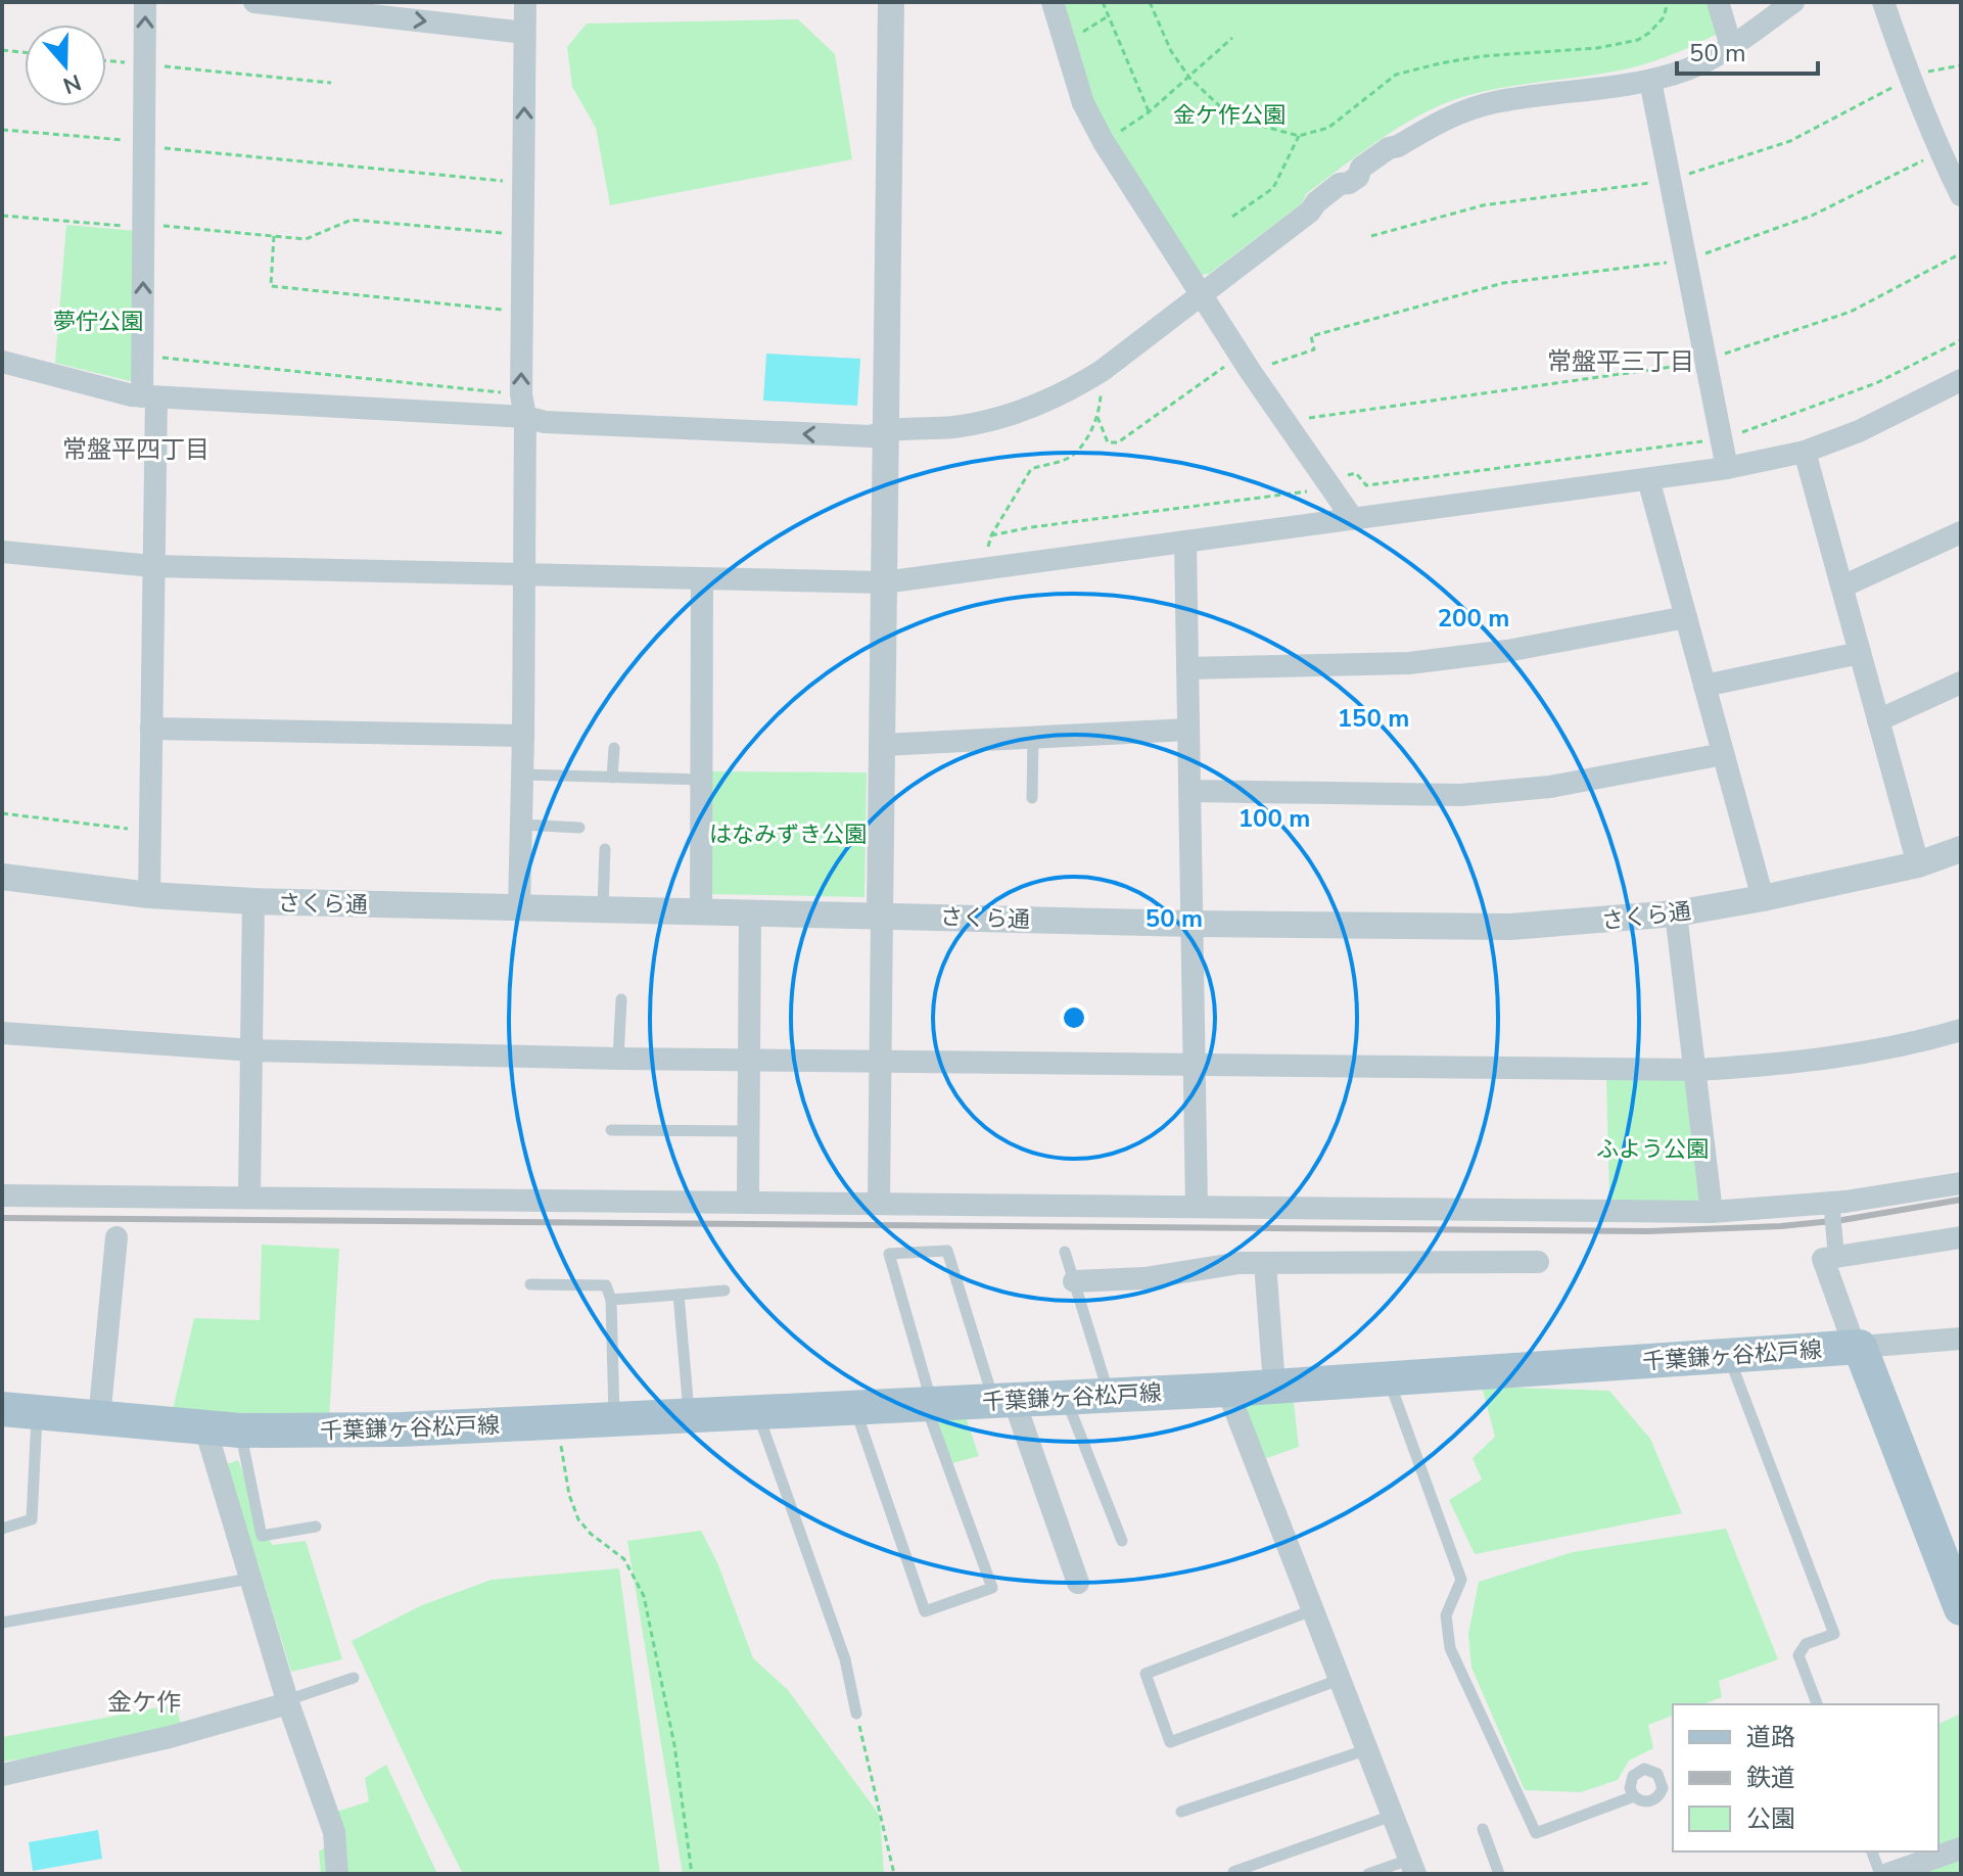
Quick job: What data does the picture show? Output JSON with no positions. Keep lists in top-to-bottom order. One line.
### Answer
{"streets":{"main road":["千葉鎌ヶ谷松戸線"],"street":["さくら通"]},"districts":["常盤平三丁目","常盤平四丁目","金ケ作"],"parks":["金ケ作公園","夢佇公園","はなみずき公園","ふよう公園"],"legend":["道路","鉄道","公園"],"scale_bar":"50 m","north":"bottom","rings":["200 m","150 m","100 m","50 m"]}
